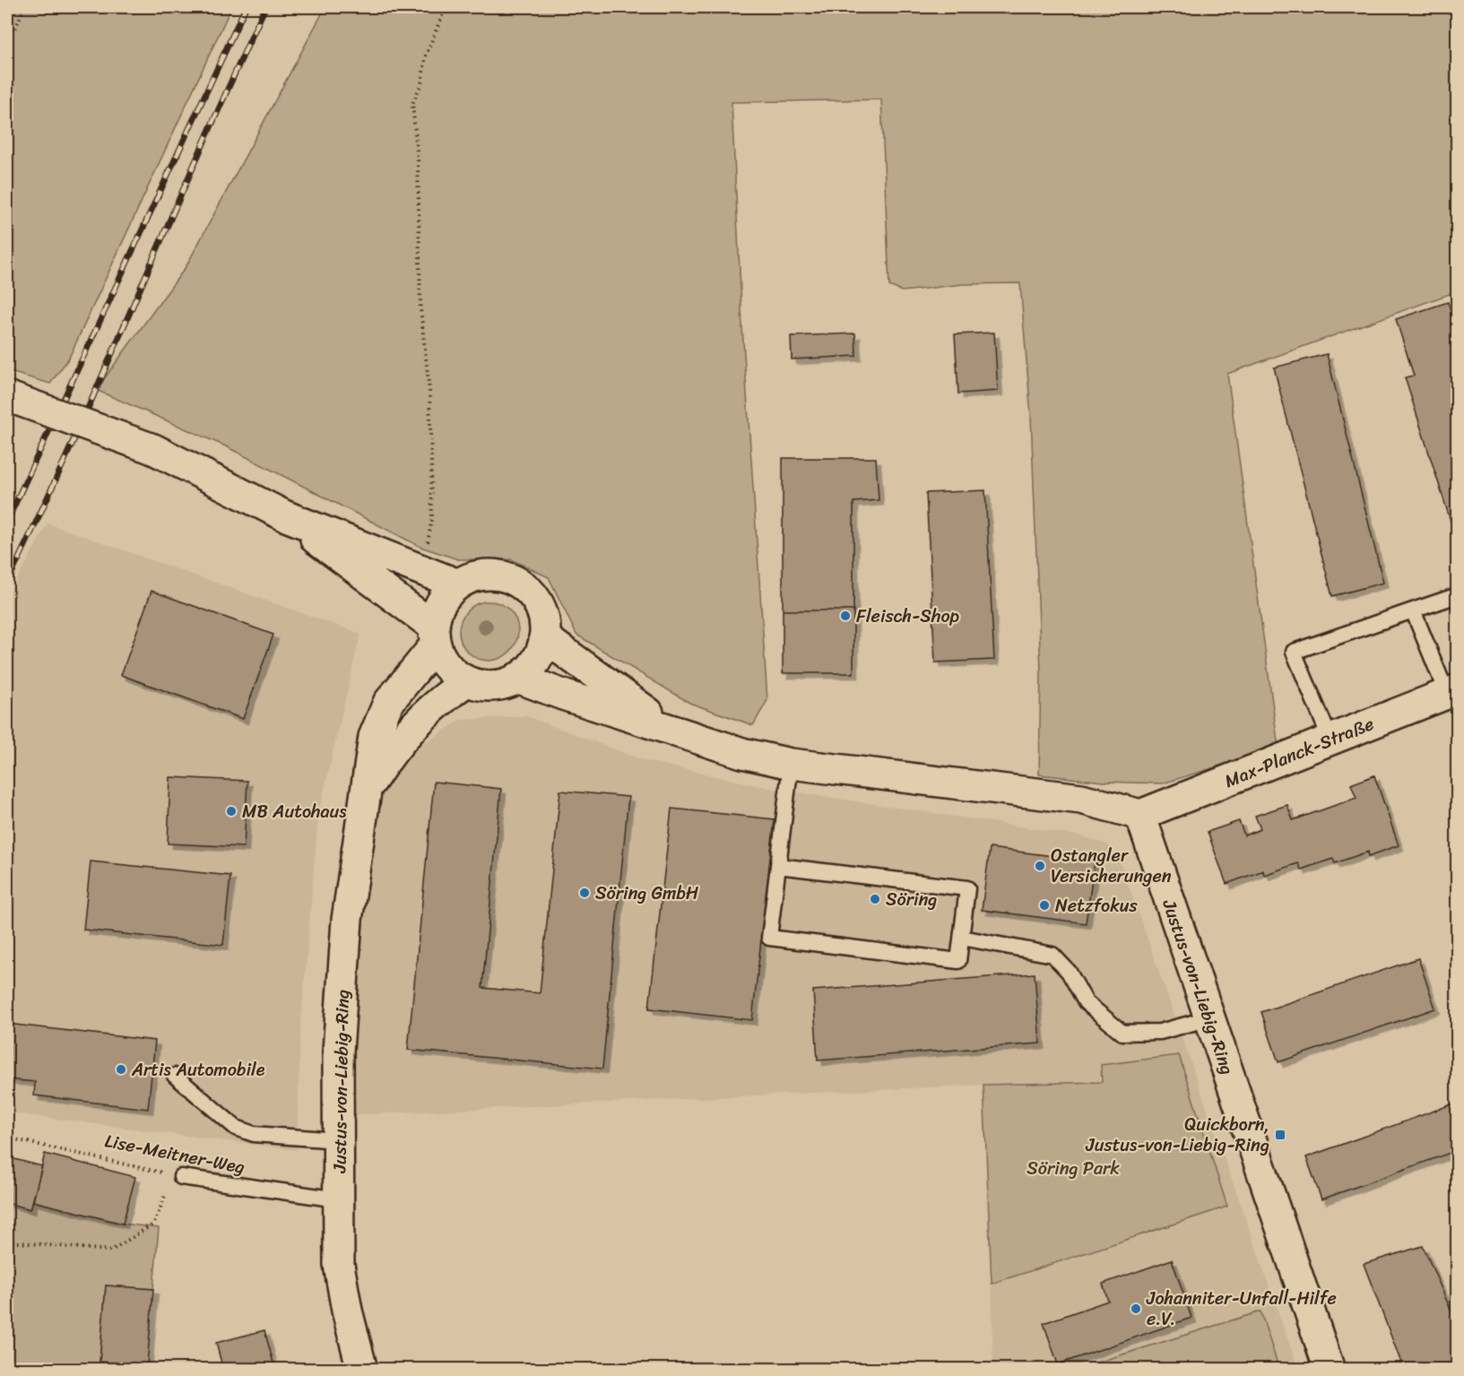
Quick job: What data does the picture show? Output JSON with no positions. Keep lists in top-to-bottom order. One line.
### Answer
{"streets":{"street":["Max-Planck-Straße","Justus-von-Liebig-Ring"],"lane":["Lise-Meitner-Weg"]},"crossings":[["Max-Planck-Straße","Justus-von-Liebig-Ring"],["Justus-von-Liebig-Ring","Lise-Meitner-Weg"]],"parks":["Söring Park"],"places":{"other":["Fleisch-Shop","MB Autohaus","Ostangler Versicherungen","Söring GmbH","Söring","Netzfokus","Artis Automobile","Johanniter-Unfall-Hilfe e.V."],"transit":["Quickborn, Justus-von-Liebig-Ring"]}}
